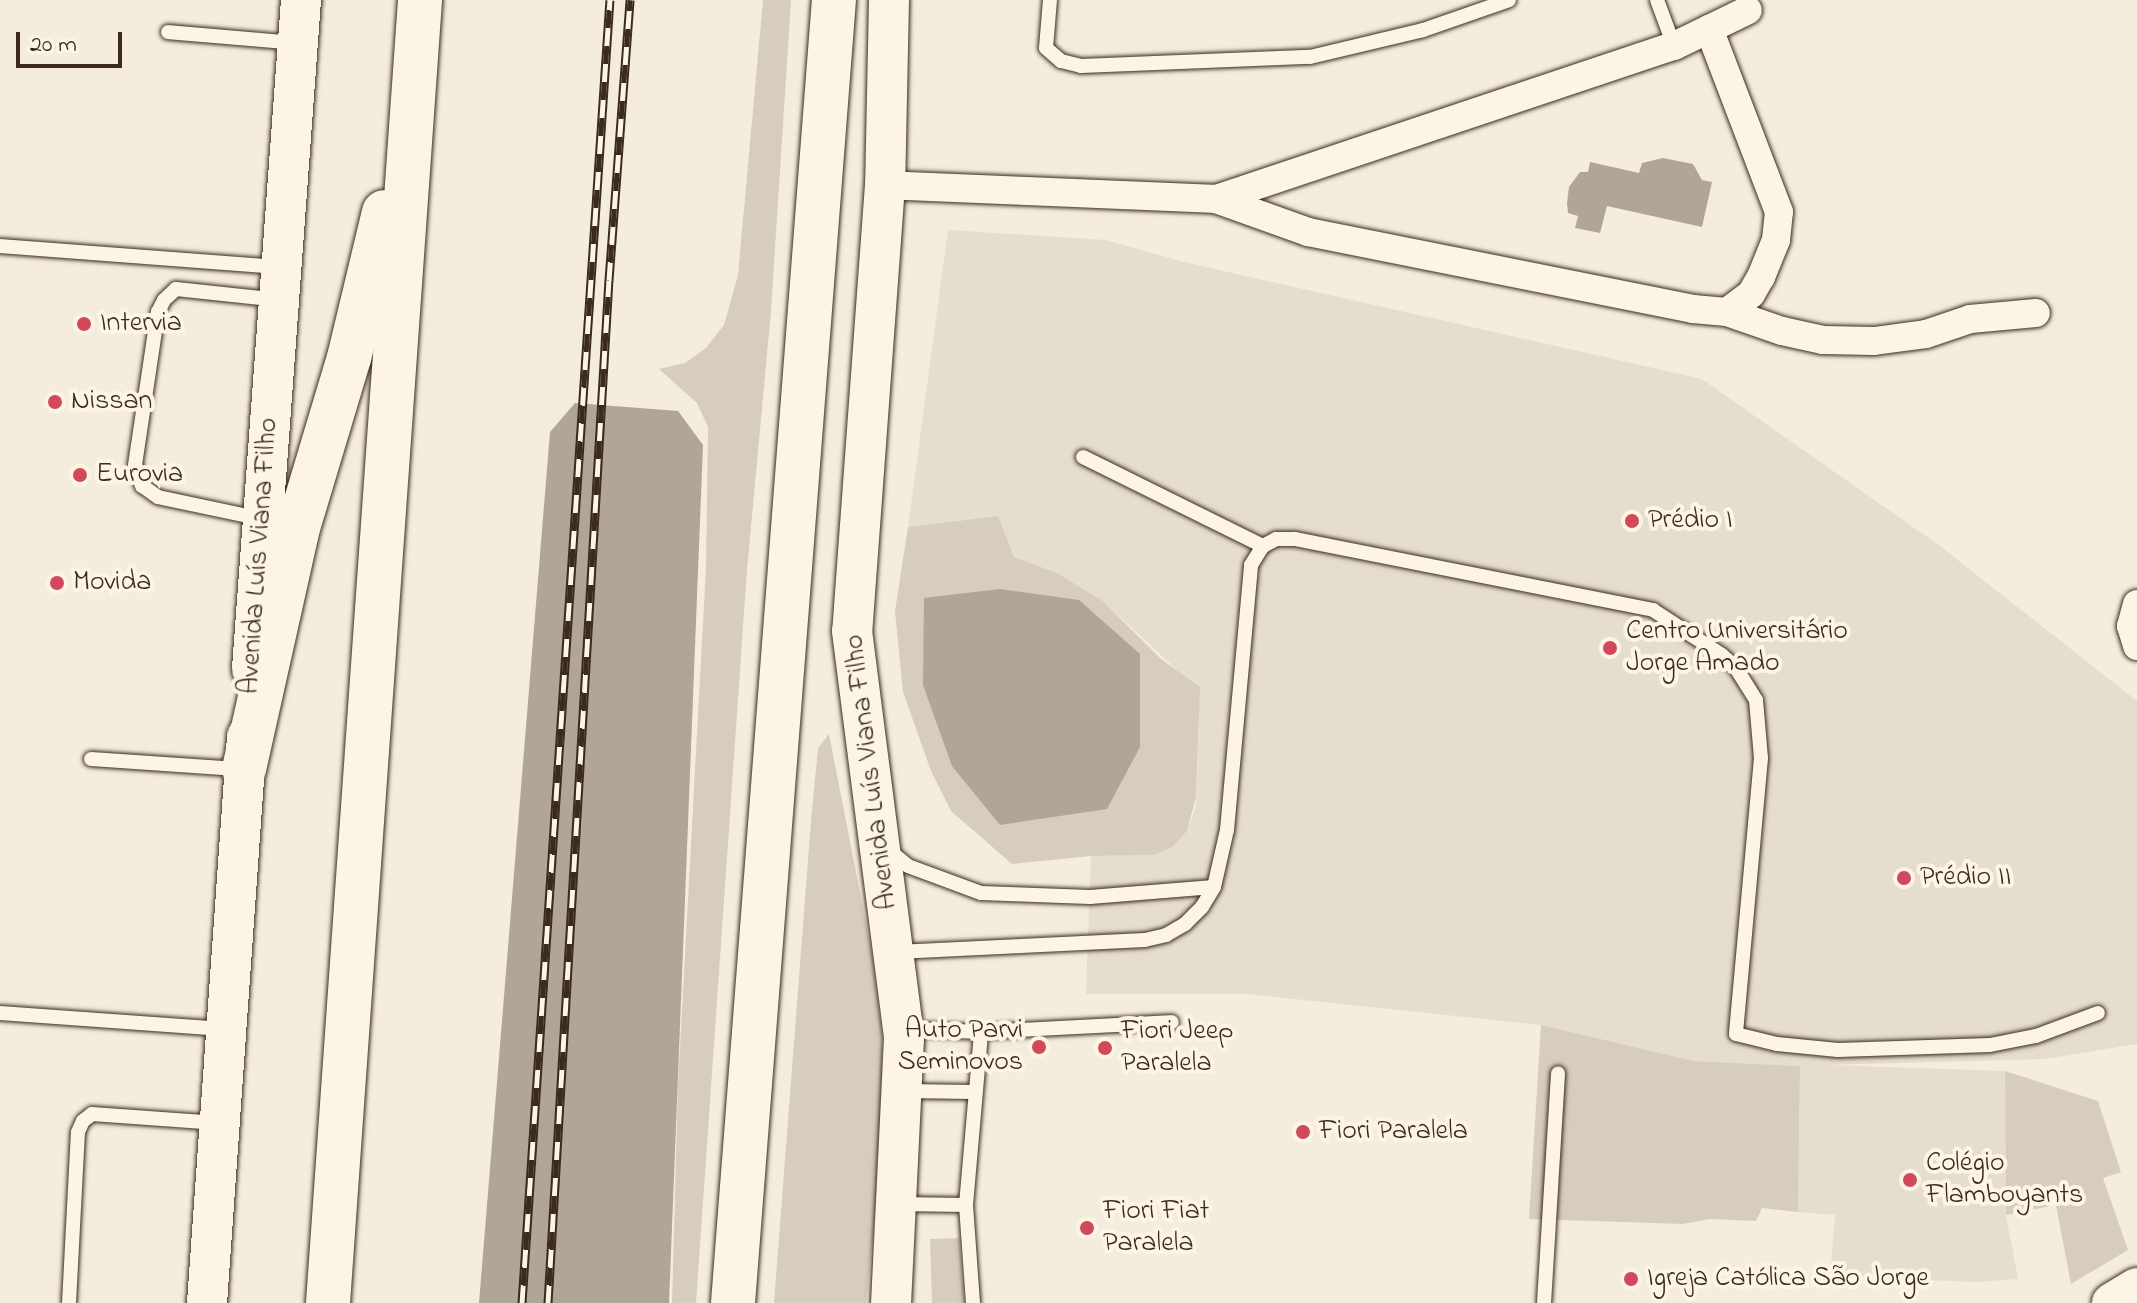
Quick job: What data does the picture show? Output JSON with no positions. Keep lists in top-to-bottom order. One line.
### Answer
{"streets":{"main road":["Avenida Luís Viana Filho"]},"places":["Intervia","Nissan","Eurovia","Prédio I","Movida","Centro Universitário Jorge Amado","Prédio II","Auto Parvi Seminovos","Fiori Jeep Paralela","Fiori Paralela","Colégio Flamboyants","Fiori Fiat Paralela","Igreja Católica São Jorge"],"scale_bar":"20 m"}
